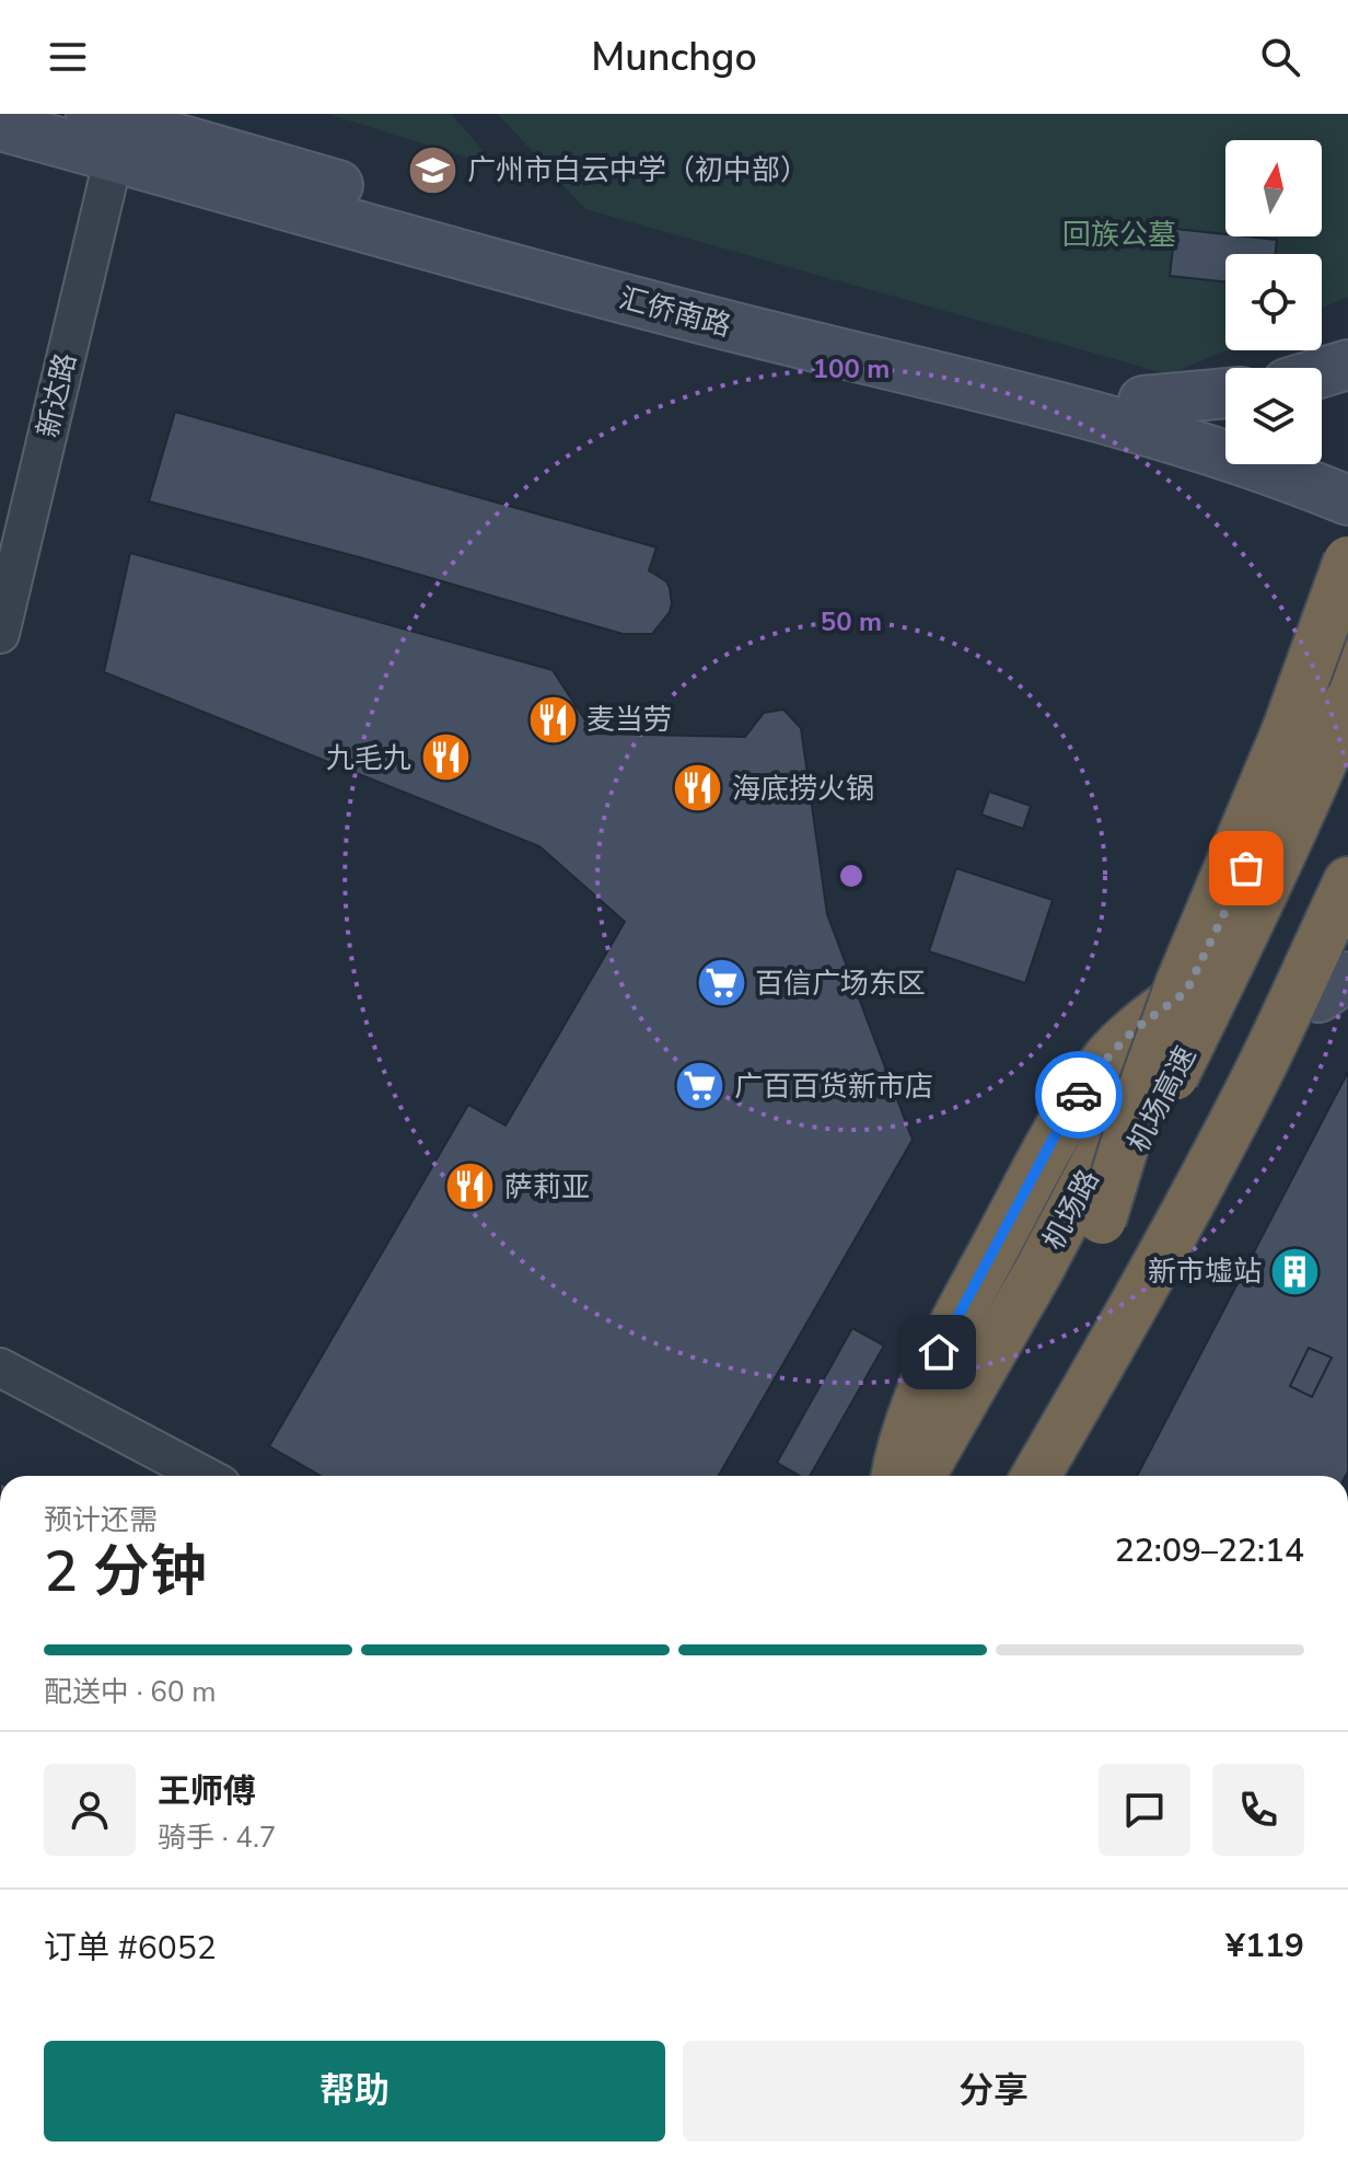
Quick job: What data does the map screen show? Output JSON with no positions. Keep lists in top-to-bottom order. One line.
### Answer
{"streets":{"highway":["机场高速","机场路"],"street":["汇侨南路","新达路"]},"crossings":[["汇侨南路","新达路"]],"parks":["回族公墓"],"places":{"school or university":["广州市白云中学（初中部）"],"restaurant":["麦当劳","九毛九","海底捞火锅","萨莉亚"],"supermarket":["百信广场东区","广百百货新市店"],"building":["新市墟站"]},"north":"top","page":{"header":"Munchgo","heading":["2 分钟","预计还需","22:09–22:14"],"panel":["王师傅","骑手 · 4.7","订单 #6052","¥119"],"bar":"配送中 · 60 m","buttons":["帮助","分享"]},"rings":["100 m","50 m"]}
